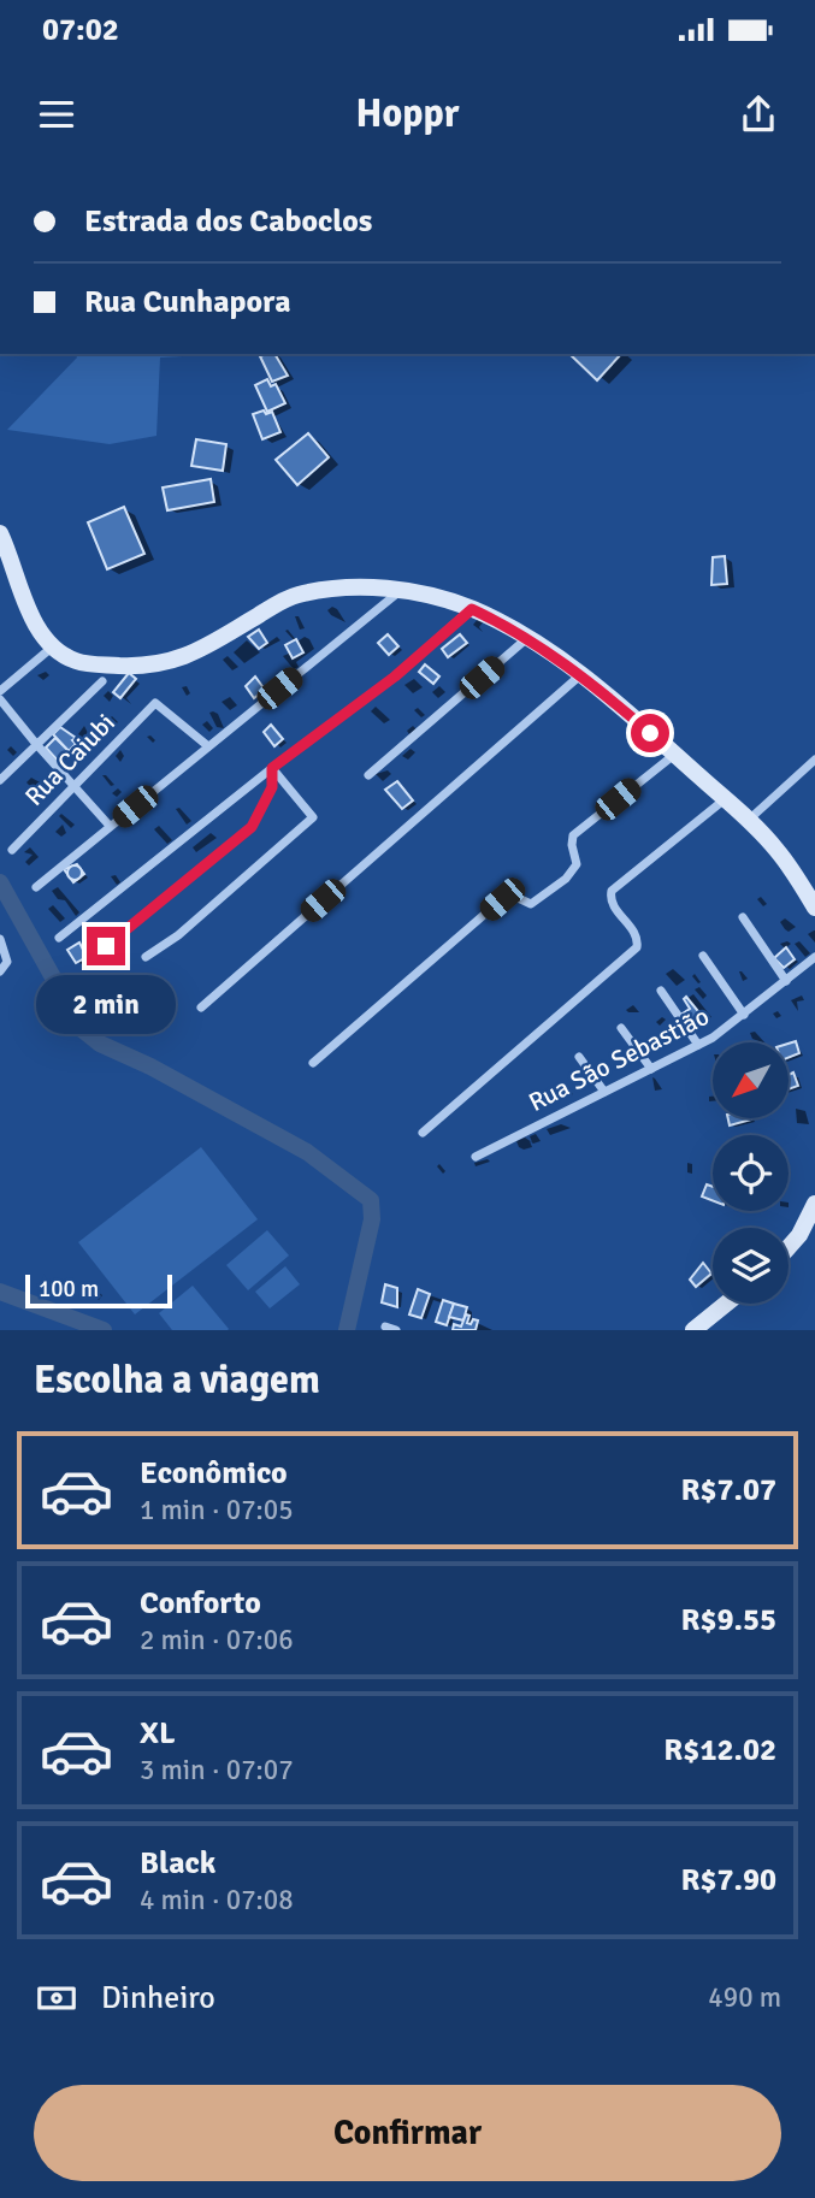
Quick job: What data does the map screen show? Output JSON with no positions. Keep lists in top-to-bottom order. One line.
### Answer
{"streets":{"street":["Rua Caiubi","Rua São Sebastião"]},"scale_bar":"100 m","north":"bottom left","page":{"status":"07:02","header":"Hoppr","banner":["Estrada dos Caboclos","Rua Cunhapora"],"bubble":"2 min","scale":"100 m","heading":"Escolha a viagem","list":[{"name":"Econômico","note":"1 min · 07:05","value":"R$7.07"},{"name":"Conforto","note":"2 min · 07:06","value":"R$9.55"},{"name":"XL","note":"3 min · 07:07","value":"R$12.02"},{"name":"Black","note":"4 min · 07:08","value":"R$7.90"}],"pay":["Dinheiro","490 m"],"buttons":"Confirmar"}}
